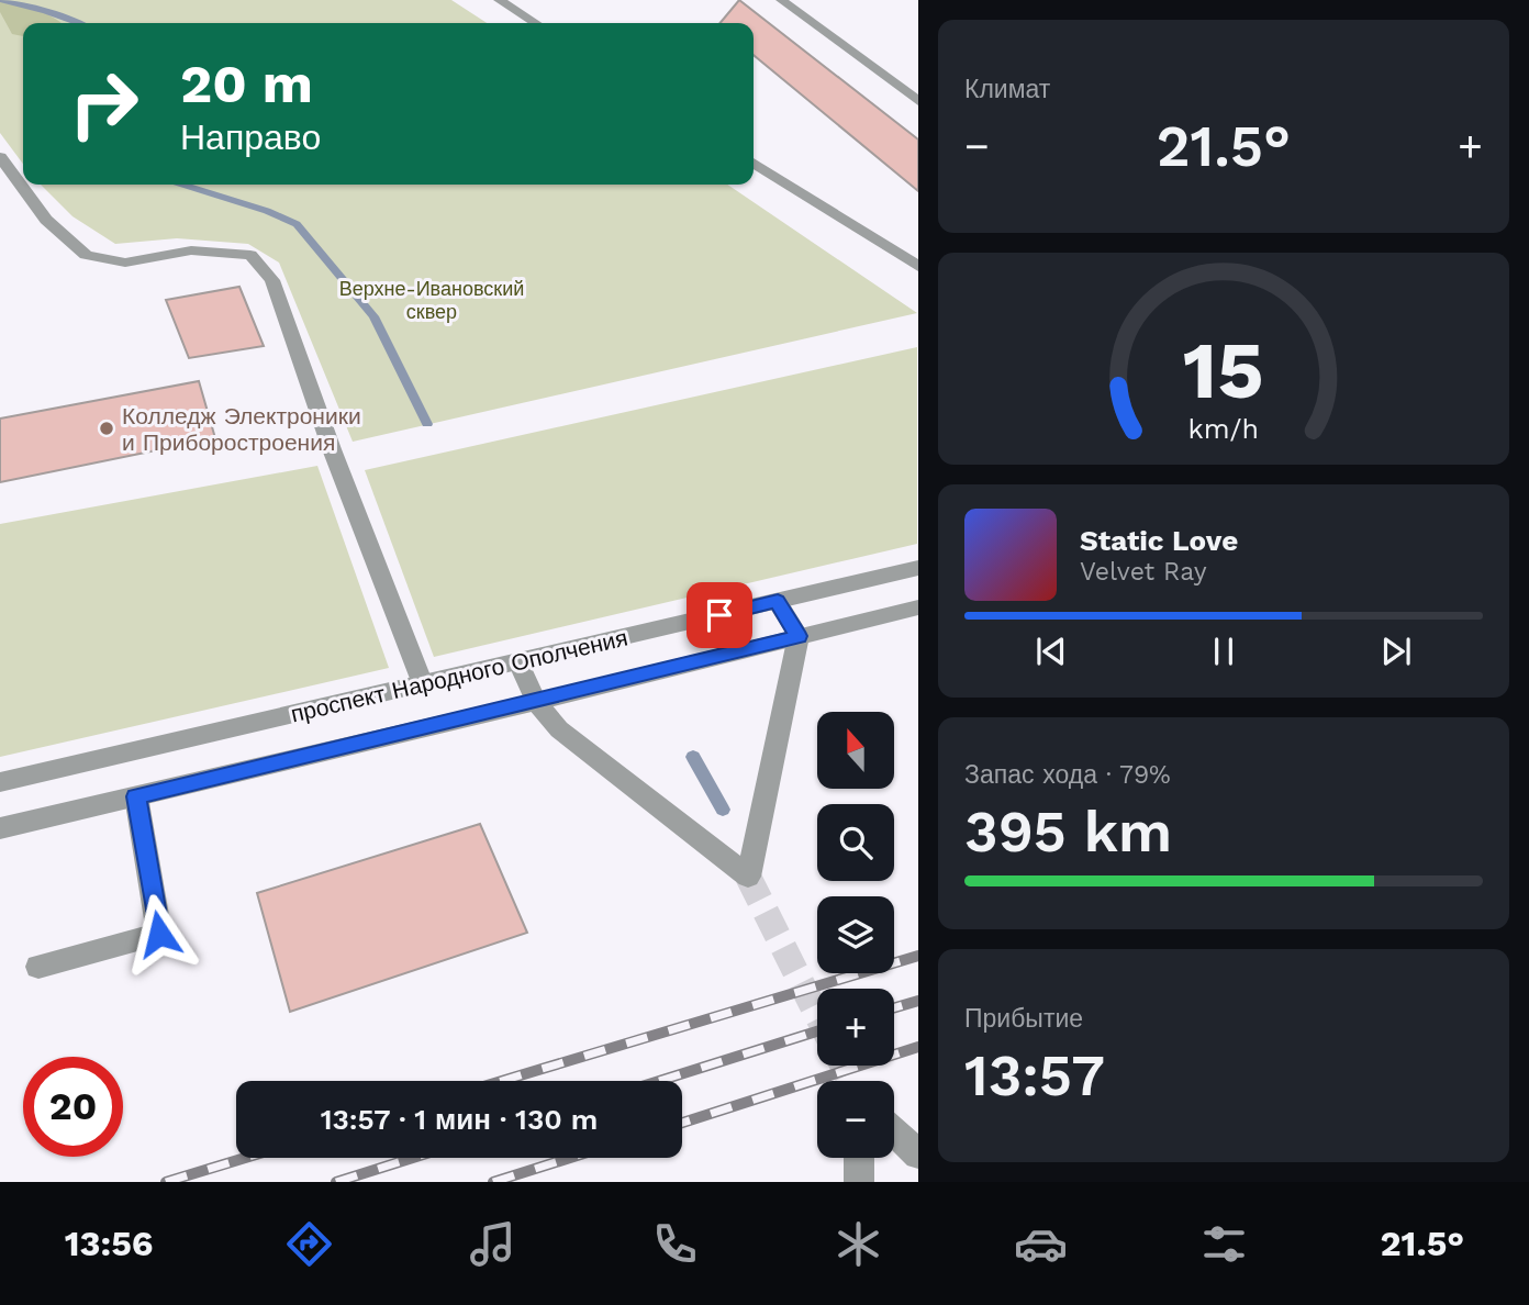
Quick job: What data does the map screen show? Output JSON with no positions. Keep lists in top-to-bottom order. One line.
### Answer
{"streets":{"street":["проспект Народного Ополчения"]},"parks":["Верхне-Ивановский сквер"],"places":["Колледж Электроники и Приборостроения"],"north":"top","page":{"tile":["Климат",["Запас хода · 79%","395 km"],["Прибытие","13:57"]],"turn":["20 m","Направо"],"heat":["−","21.5°","+"],"song":["Static Love","Velvet Ray"],"map_buttons":["+","−"],"limit":"20","trip":"13:57 · 1 мин · 130 m","tabs":["13:56","21.5°"],"gauge":["15","km/h"]}}
